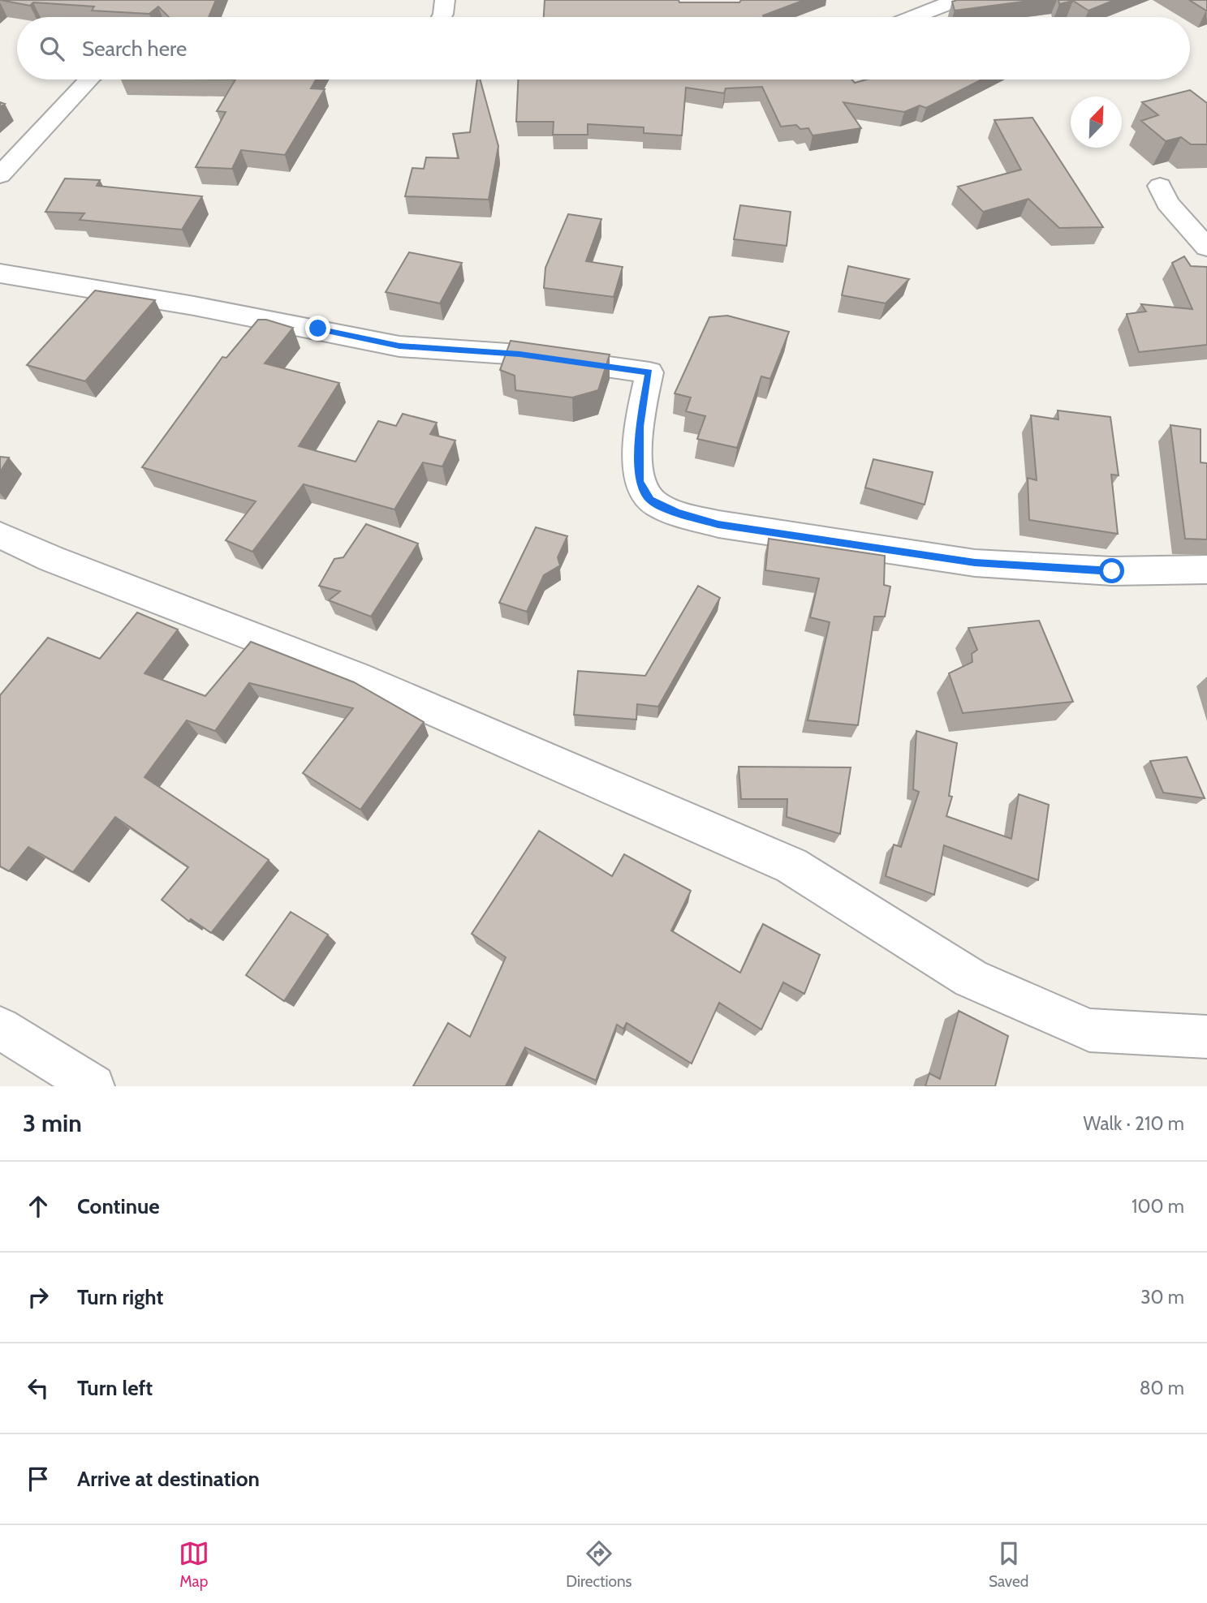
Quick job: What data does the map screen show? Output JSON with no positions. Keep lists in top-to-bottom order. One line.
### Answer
{"north":"top right","page":{"search":"Search here","heading":["3 min","Walk · 210 m"],"list":[["Continue","100 m"],["Turn right","30 m"],["Turn left","80 m"],"Arrive at destination"],"nav":["Map","Directions","Saved"]}}
